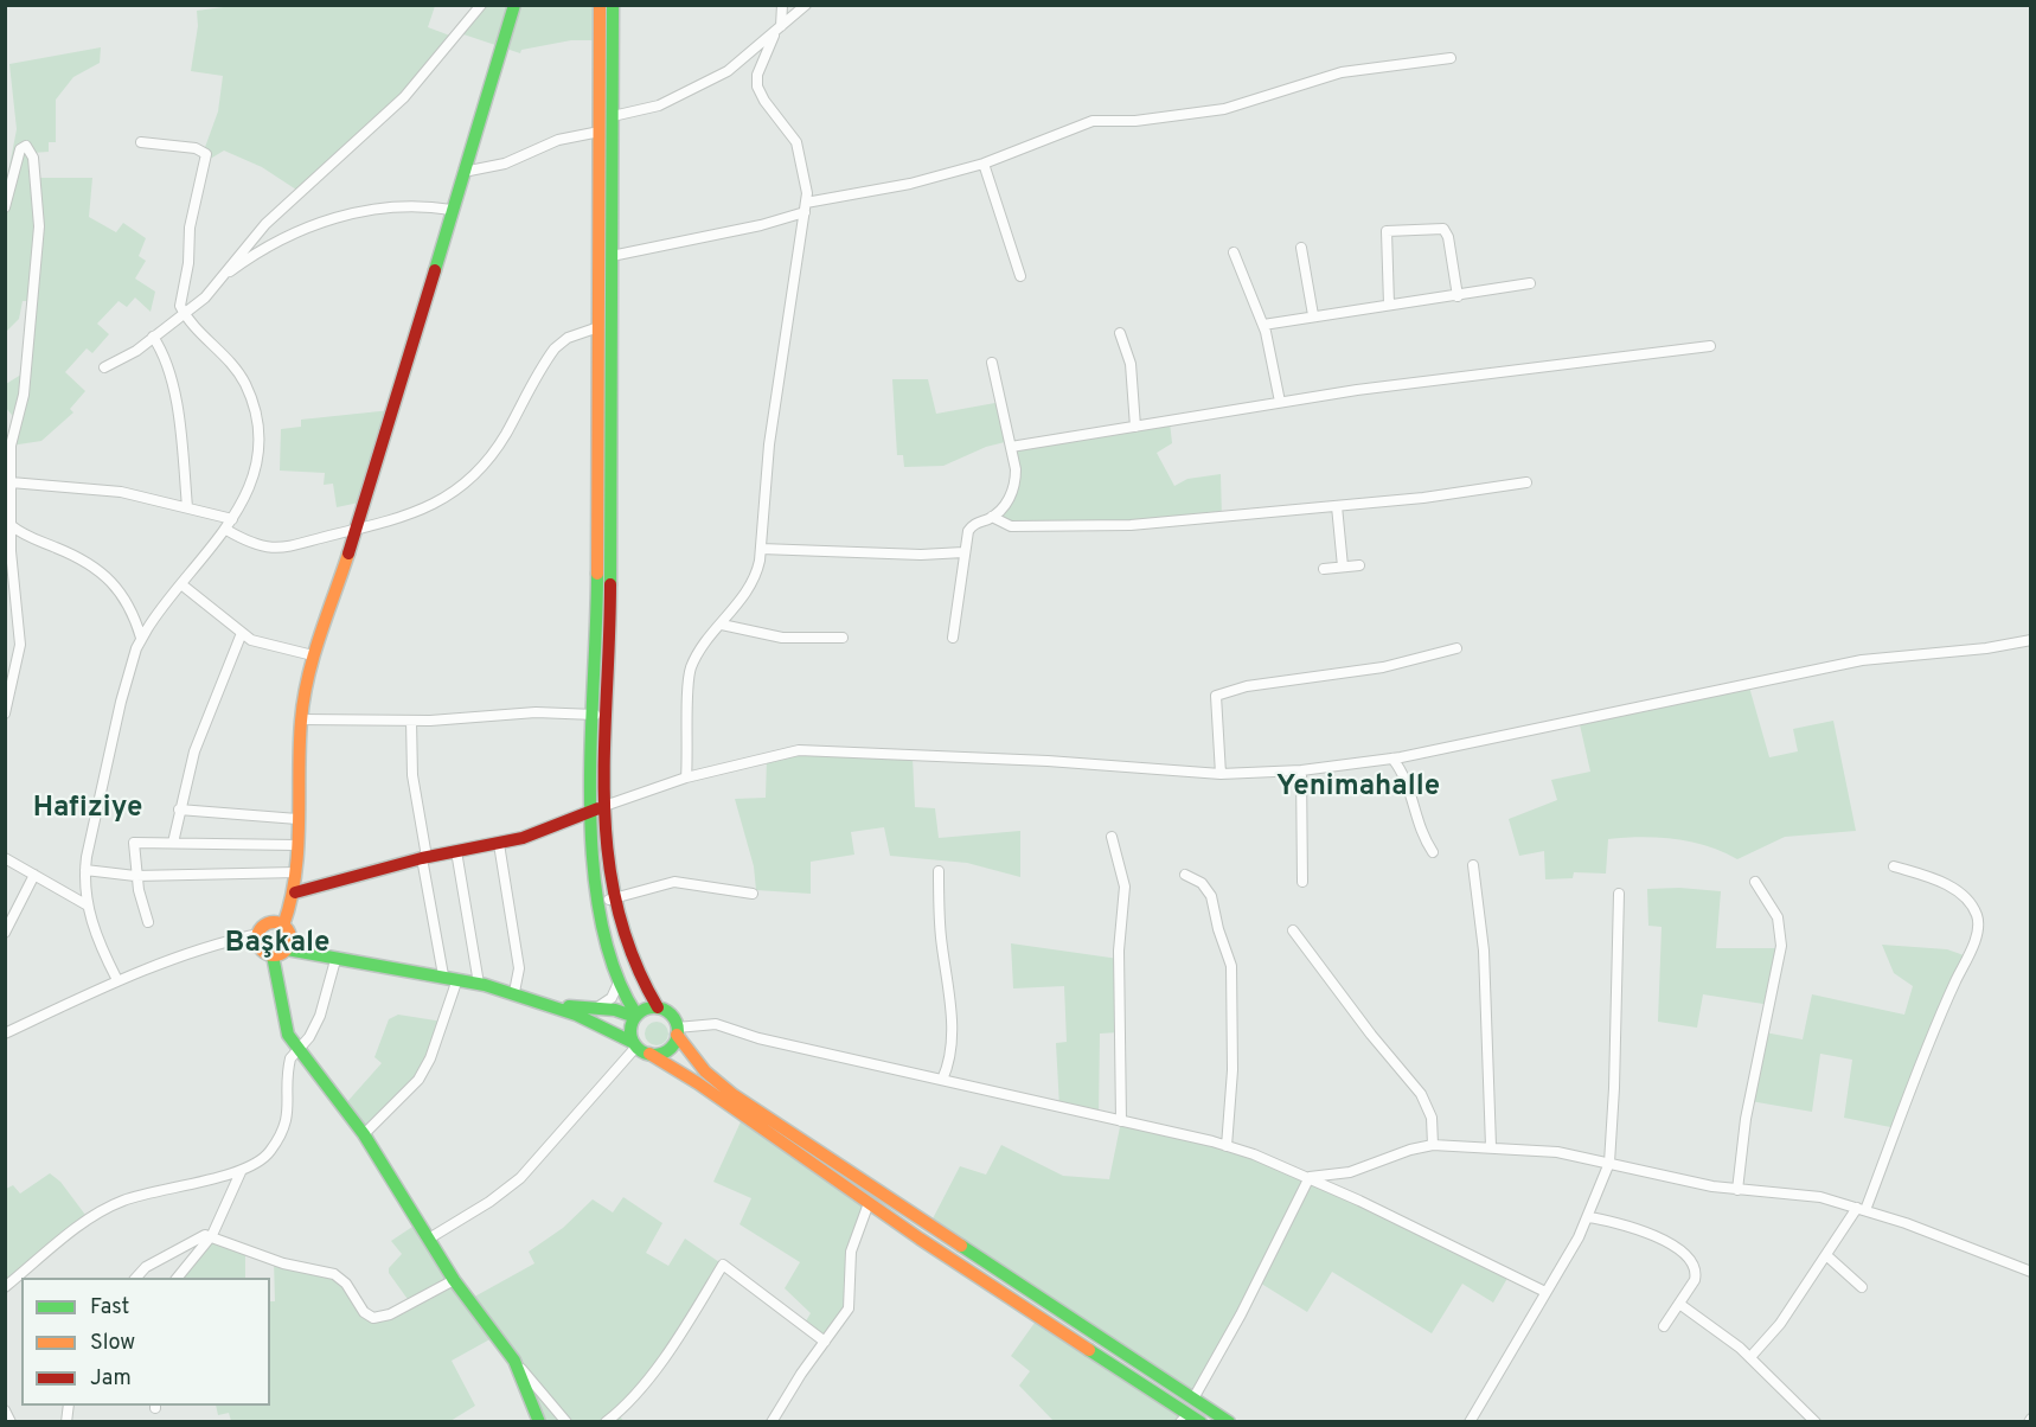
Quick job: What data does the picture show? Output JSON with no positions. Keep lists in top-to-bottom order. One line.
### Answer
{"districts":["Yenimahalle","Hafiziye","Başkale"],"legend":["Fast","Slow","Jam"]}
